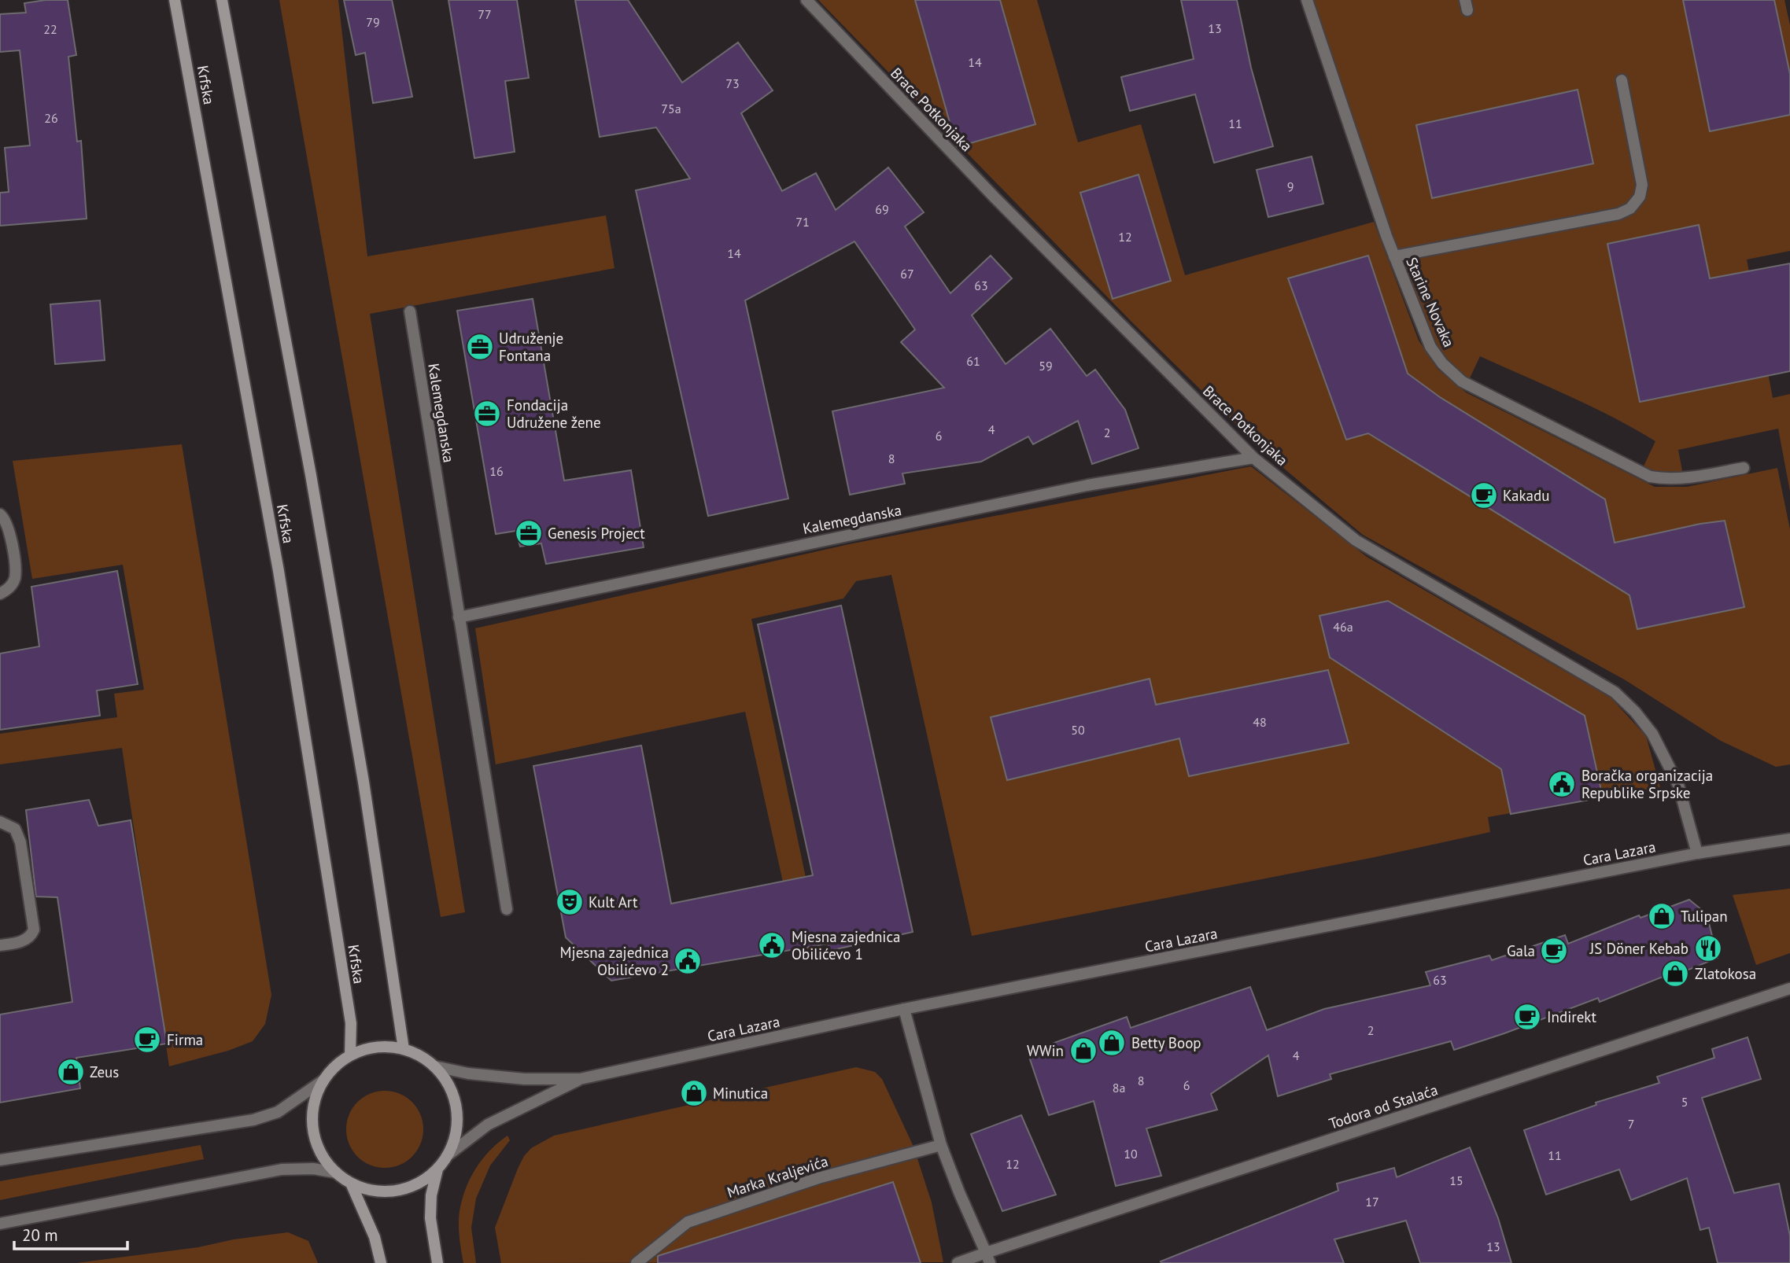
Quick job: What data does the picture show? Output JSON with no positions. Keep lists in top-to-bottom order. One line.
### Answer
{"streets":{"main road":["Krfska"],"street":["Brace Potkonjaka","Starine Novaka","Kalemegdanska","Cara Lazara","Todora od Stalaća","Marka Kraljevića"]},"crossings":[["Krfska","Cara Lazara"],["Brace Potkonjaka","Kalemegdanska"],["Brace Potkonjaka","Cara Lazara"]],"places":{"office":["Udruženje Fontana","Fondacija Udružene žene","Genesis Project"],"cafe":["Kakadu","Gala","Indirekt","Firma"],"public building":["Boračka organizacija Republike Srpske","Mjesna zajednica Obilićevo 1","Mjesna zajednica Obilićevo 2"],"theatre":["Kult Art"],"shop":["Tulipan","Zlatokosa","Betty Boop","WWin","Zeus","Minutica"],"restaurant":["JS Döner Kebab"]},"house_numbers":["77","79","13","22","14","73","75a","26","11","9","69","71","12","14","67","63","61","59","4","2","6","8","16","46a","48","50","63","2","4","8","6","8a","5","7","10","11","12","15","17","13"],"scale_bar":"20 m"}
